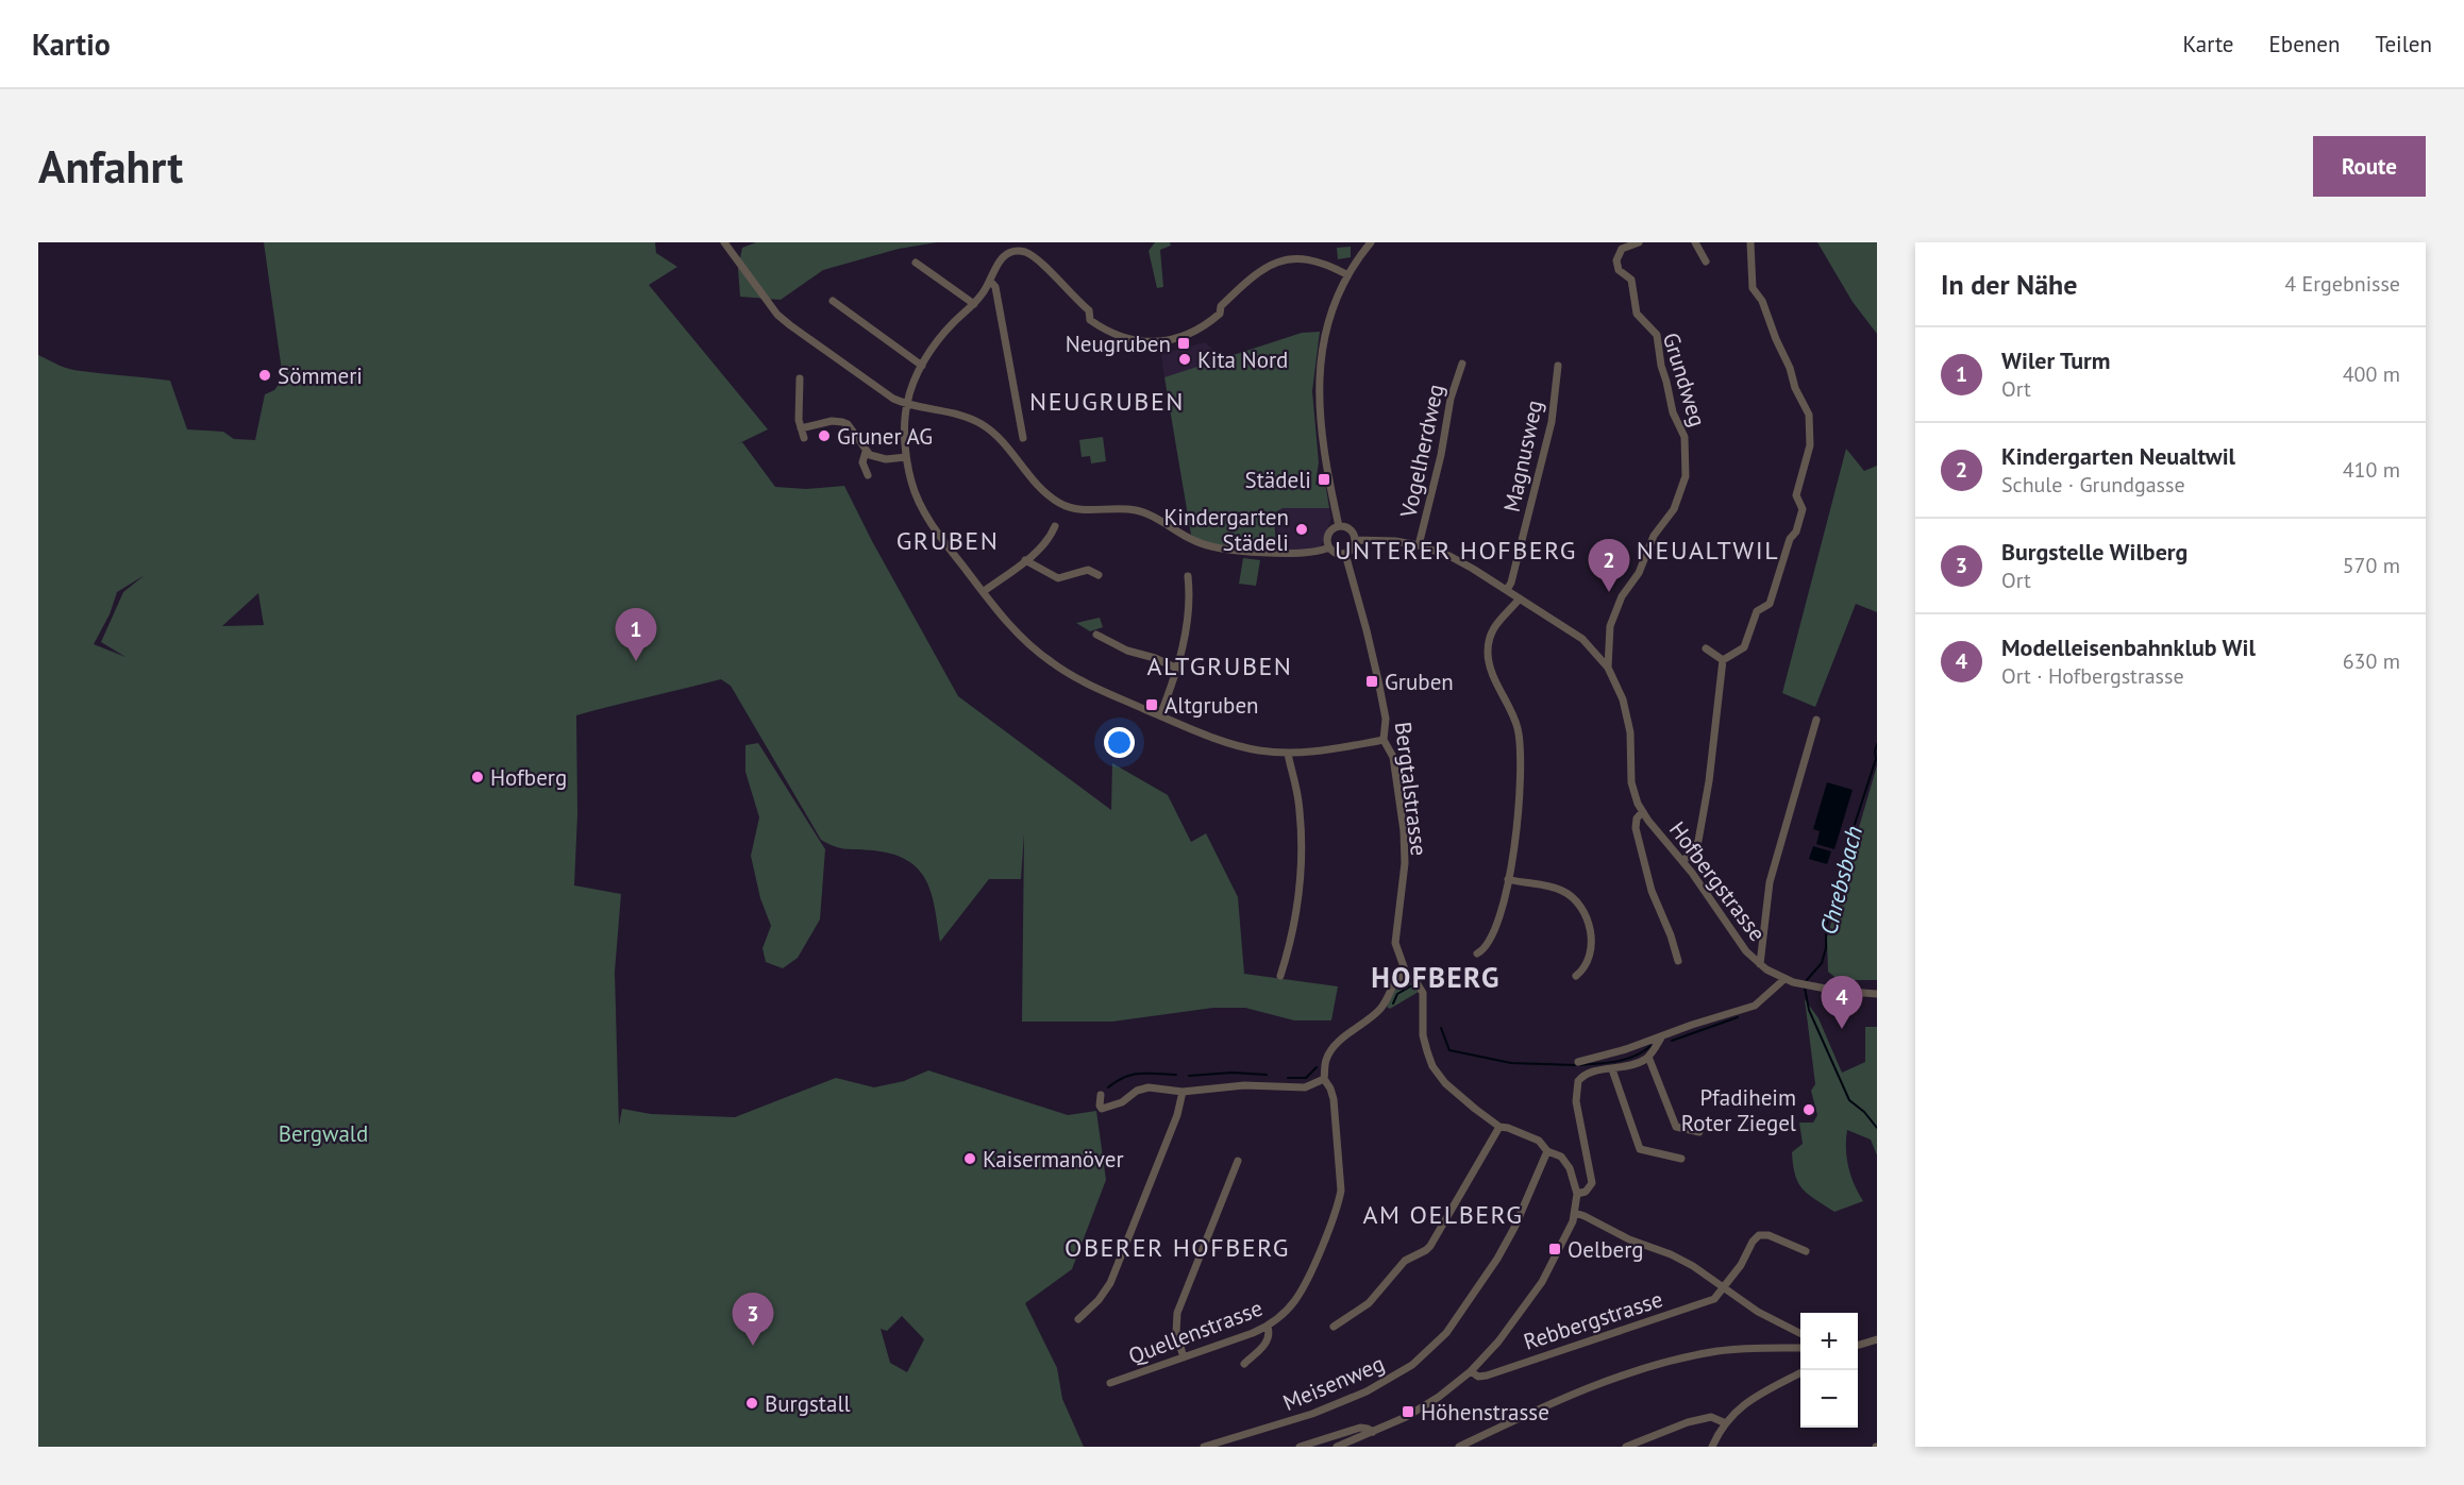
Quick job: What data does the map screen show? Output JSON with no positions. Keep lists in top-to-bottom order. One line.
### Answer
{"streets":{"street":["Grundweg","Vogelherdweg","Magnusweg","Bergtalstrasse","Hofbergstrasse","Rebbergstrasse","Quellenstrasse","Meisenweg"]},"crossings":[["Grundweg","Hofbergstrasse"],["Vogelherdweg","Hofbergstrasse"],["Magnusweg","Hofbergstrasse"],["Bergtalstrasse","Hofbergstrasse"],["Bergtalstrasse","Meisenweg"]],"districts":["NEUGRUBEN","GRUBEN","UNTERER HOFBERG","NEUALTWIL","ALTGRUBEN","HOFBERG","AM OELBERG","OBERER HOFBERG"],"water":["Chrebsbach"],"parks":["Bergwald"],"places":{"transit":["Neugruben","Städeli","Gruben","Altgruben","Oelberg","Höhenstrasse"],"other":["Kita Nord","Sömmeri","Gruner AG","Kindergarten Städeli","Hofberg","Pfadiheim Roter Ziegel","Kaisermanöver","Burgstall"]},"page":{"header":"Kartio","nav":["Karte","Ebenen","Teilen"],"buttons":"Route","title":"Anfahrt","heading":["In der Nähe","4 Ergebnisse"],"list":[{"mark":"1","name":"Wiler Turm","note":"Ort","value":"400 m"},{"mark":"2","name":"Kindergarten Neualtwil","note":"Schule · Grundgasse","value":"410 m"},{"mark":"3","name":"Burgstelle Wilberg","note":"Ort","value":"570 m"},{"mark":"4","name":"Modelleisenbahnklub Wil","note":"Ort · Hofbergstrasse","value":"630 m"}],"pins":["2","1","4","3"],"map_buttons":["+","−"]}}
